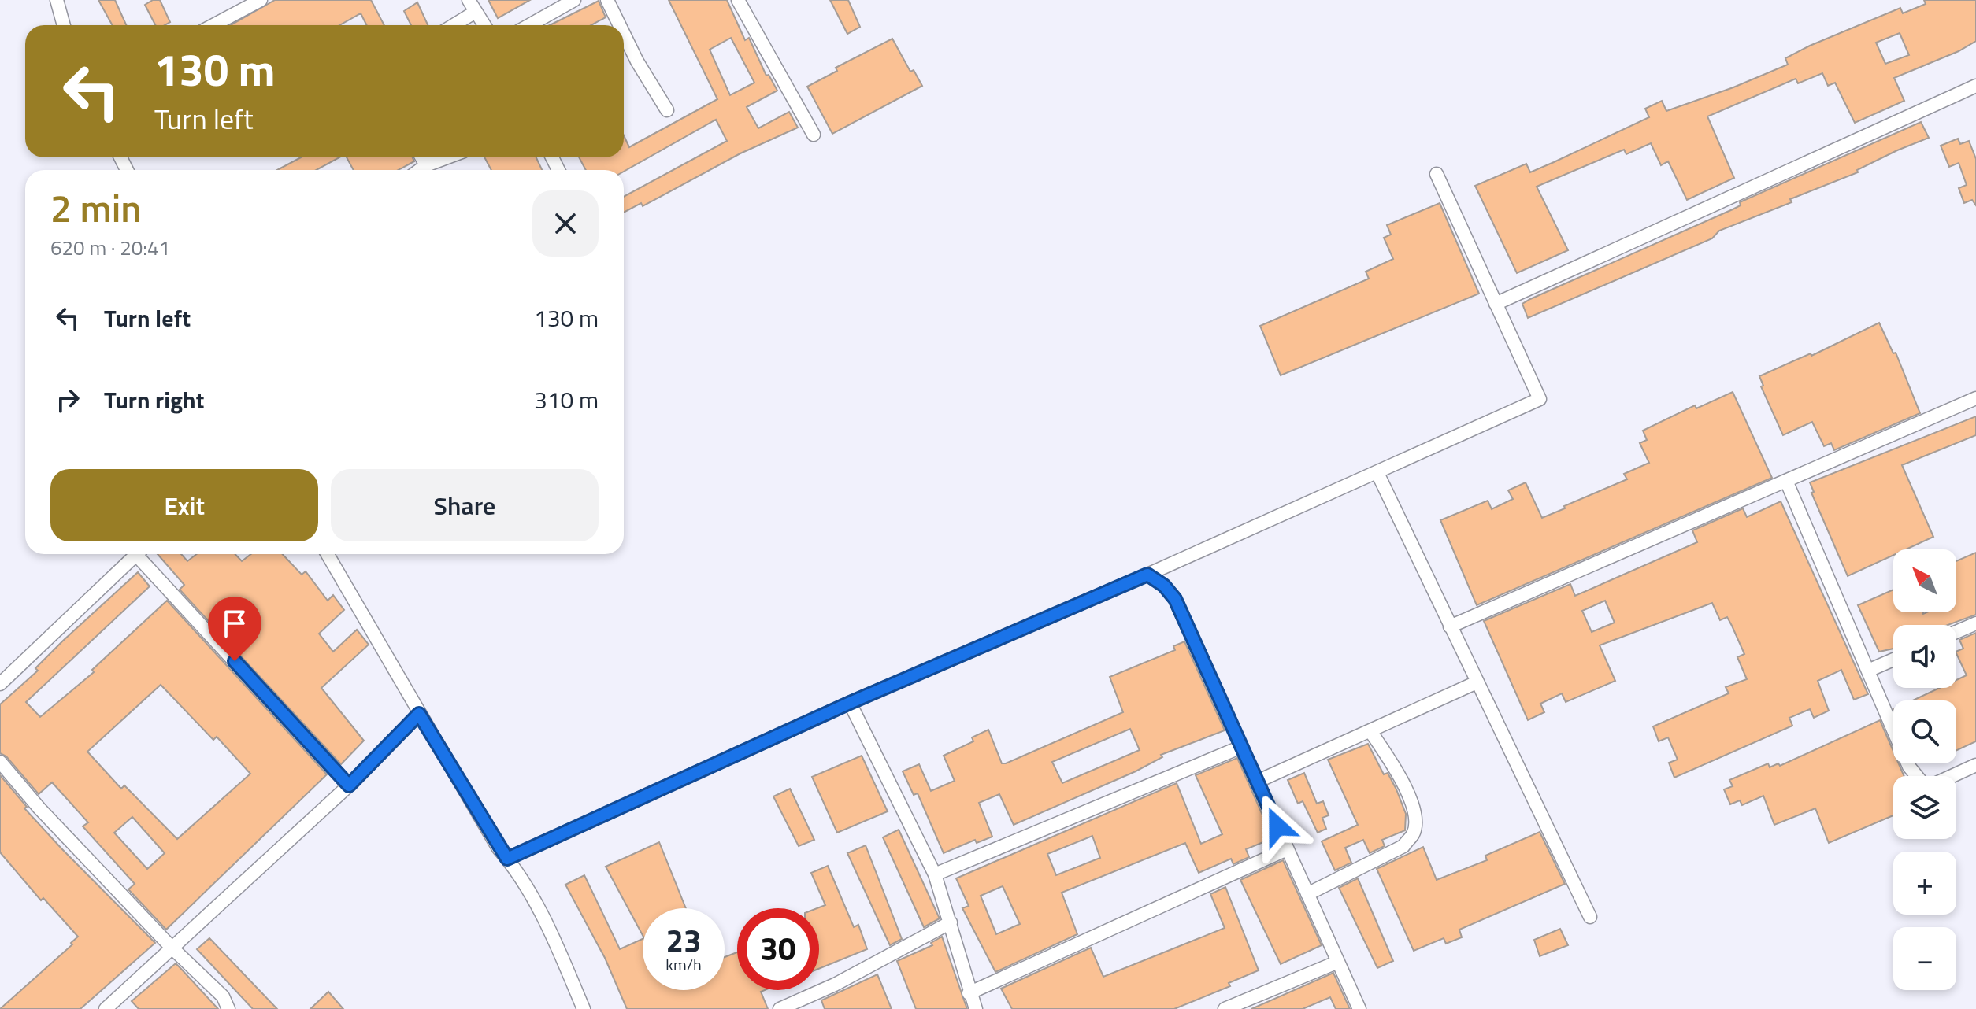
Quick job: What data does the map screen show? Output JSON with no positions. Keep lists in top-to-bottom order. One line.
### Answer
{"north":"top left","page":{"turn":["130 m","Turn left"],"heading":["2 min","620 m · 20:41"],"list":[{"name":"Turn left","value":"130 m"},{"name":"Turn right","value":"310 m"}],"buttons":["Exit","Share"],"map_buttons":["+","−"],"speed":"23 km/h","limit":"30"}}
